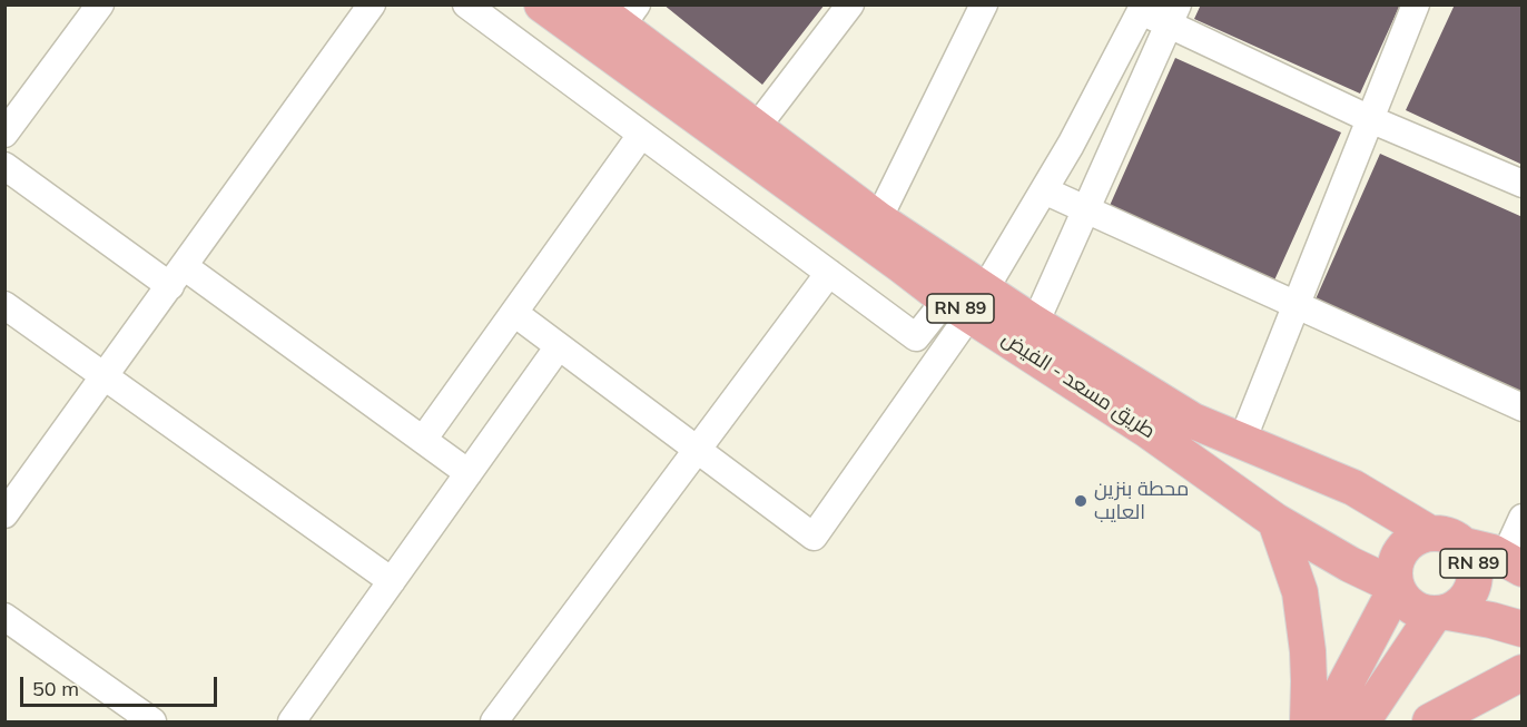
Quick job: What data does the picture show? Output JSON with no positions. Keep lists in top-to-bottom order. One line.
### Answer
{"streets":{"main road":["RN 89","طريق مسعد - الفيض"]},"crossings":[["RN 89","طريق مسعد - الفيض"]],"places":["محطة بنزين العايب"],"scale_bar":"50 m"}
